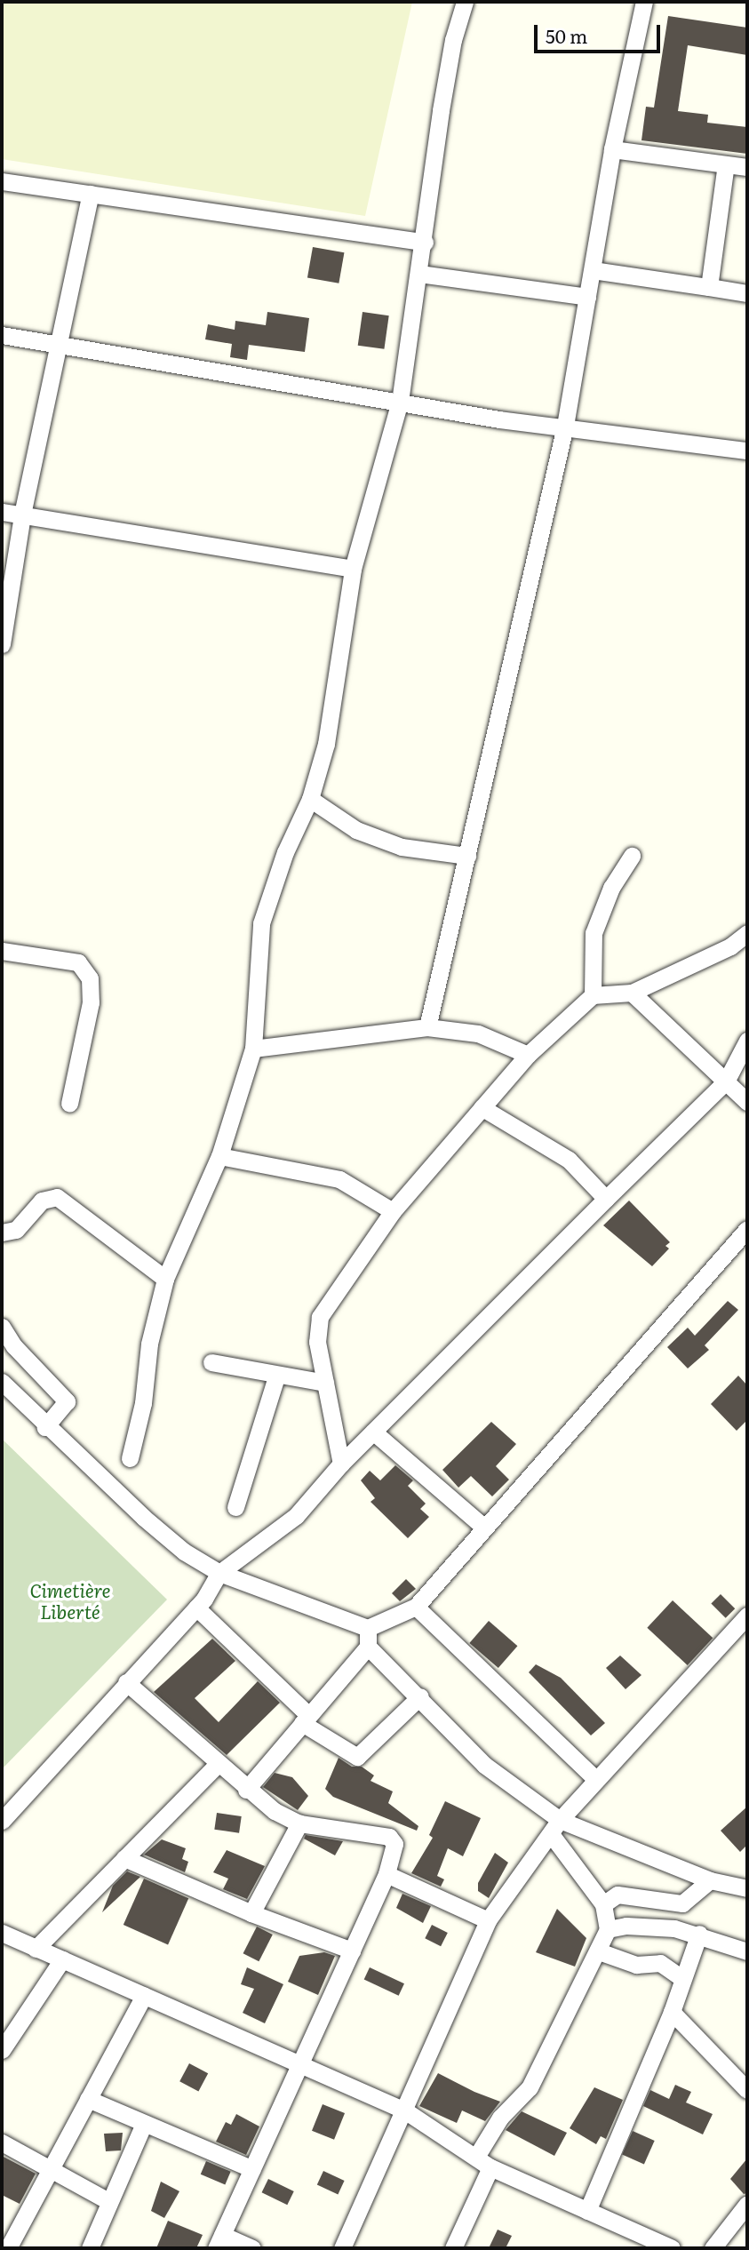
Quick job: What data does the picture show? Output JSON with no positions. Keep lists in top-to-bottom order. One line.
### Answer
{"parks":["Cimetière Liberté"],"scale_bar":"50 m"}
